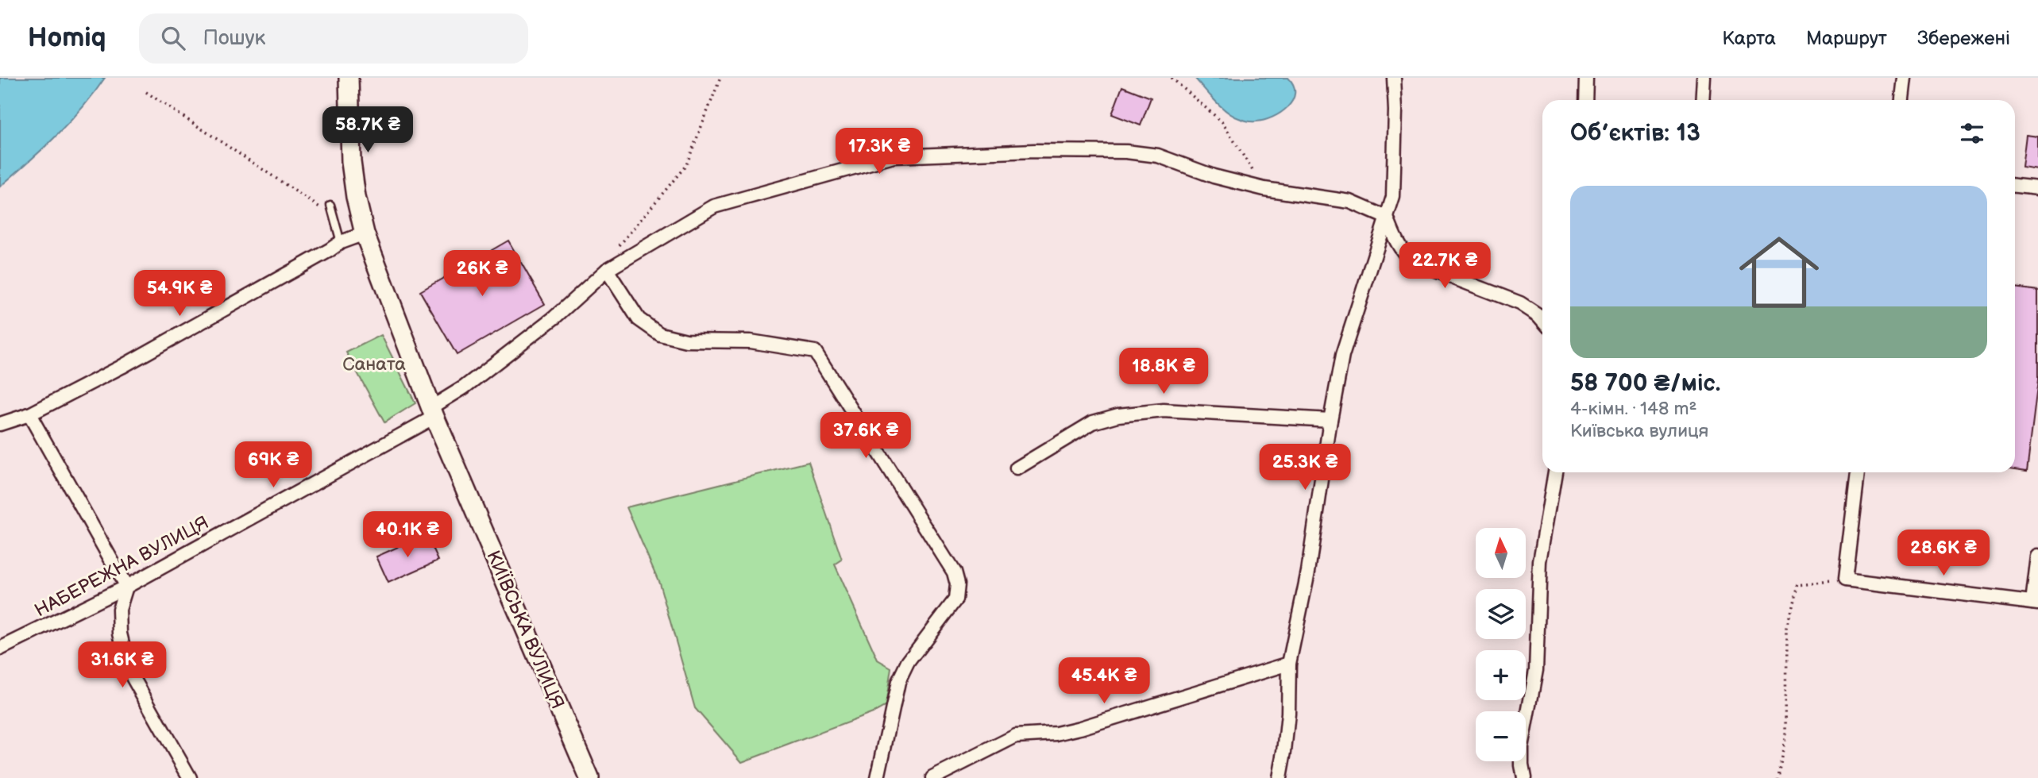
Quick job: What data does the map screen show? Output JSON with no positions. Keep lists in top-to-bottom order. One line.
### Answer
{"streets":{"street":["НАБЕРЕЖНА ВУЛИЦЯ","КИЇВСЬКА ВУЛИЦЯ"]},"crossings":[["НАБЕРЕЖНА ВУЛИЦЯ","КИЇВСЬКА ВУЛИЦЯ"]],"parks":["Саната"],"north":"top","page":{"header":"Homiq","search":"Пошук","nav":["Карта","Маршрут","Збережені"],"heading":"Об’єктів: 13","price":["58.7K ₴","17.3K ₴","22.7K ₴","26K ₴","54.9K ₴","18.8K ₴","37.6K ₴","69K ₴","25.3K ₴","40.1K ₴","28.6K ₴","31.6K ₴","45.4K ₴"],"list":[{"name":"58 700 ₴/міс.","note":"4-кімн. · 148 m² · Київська вулиця"}],"map_buttons":["+","−"]}}
